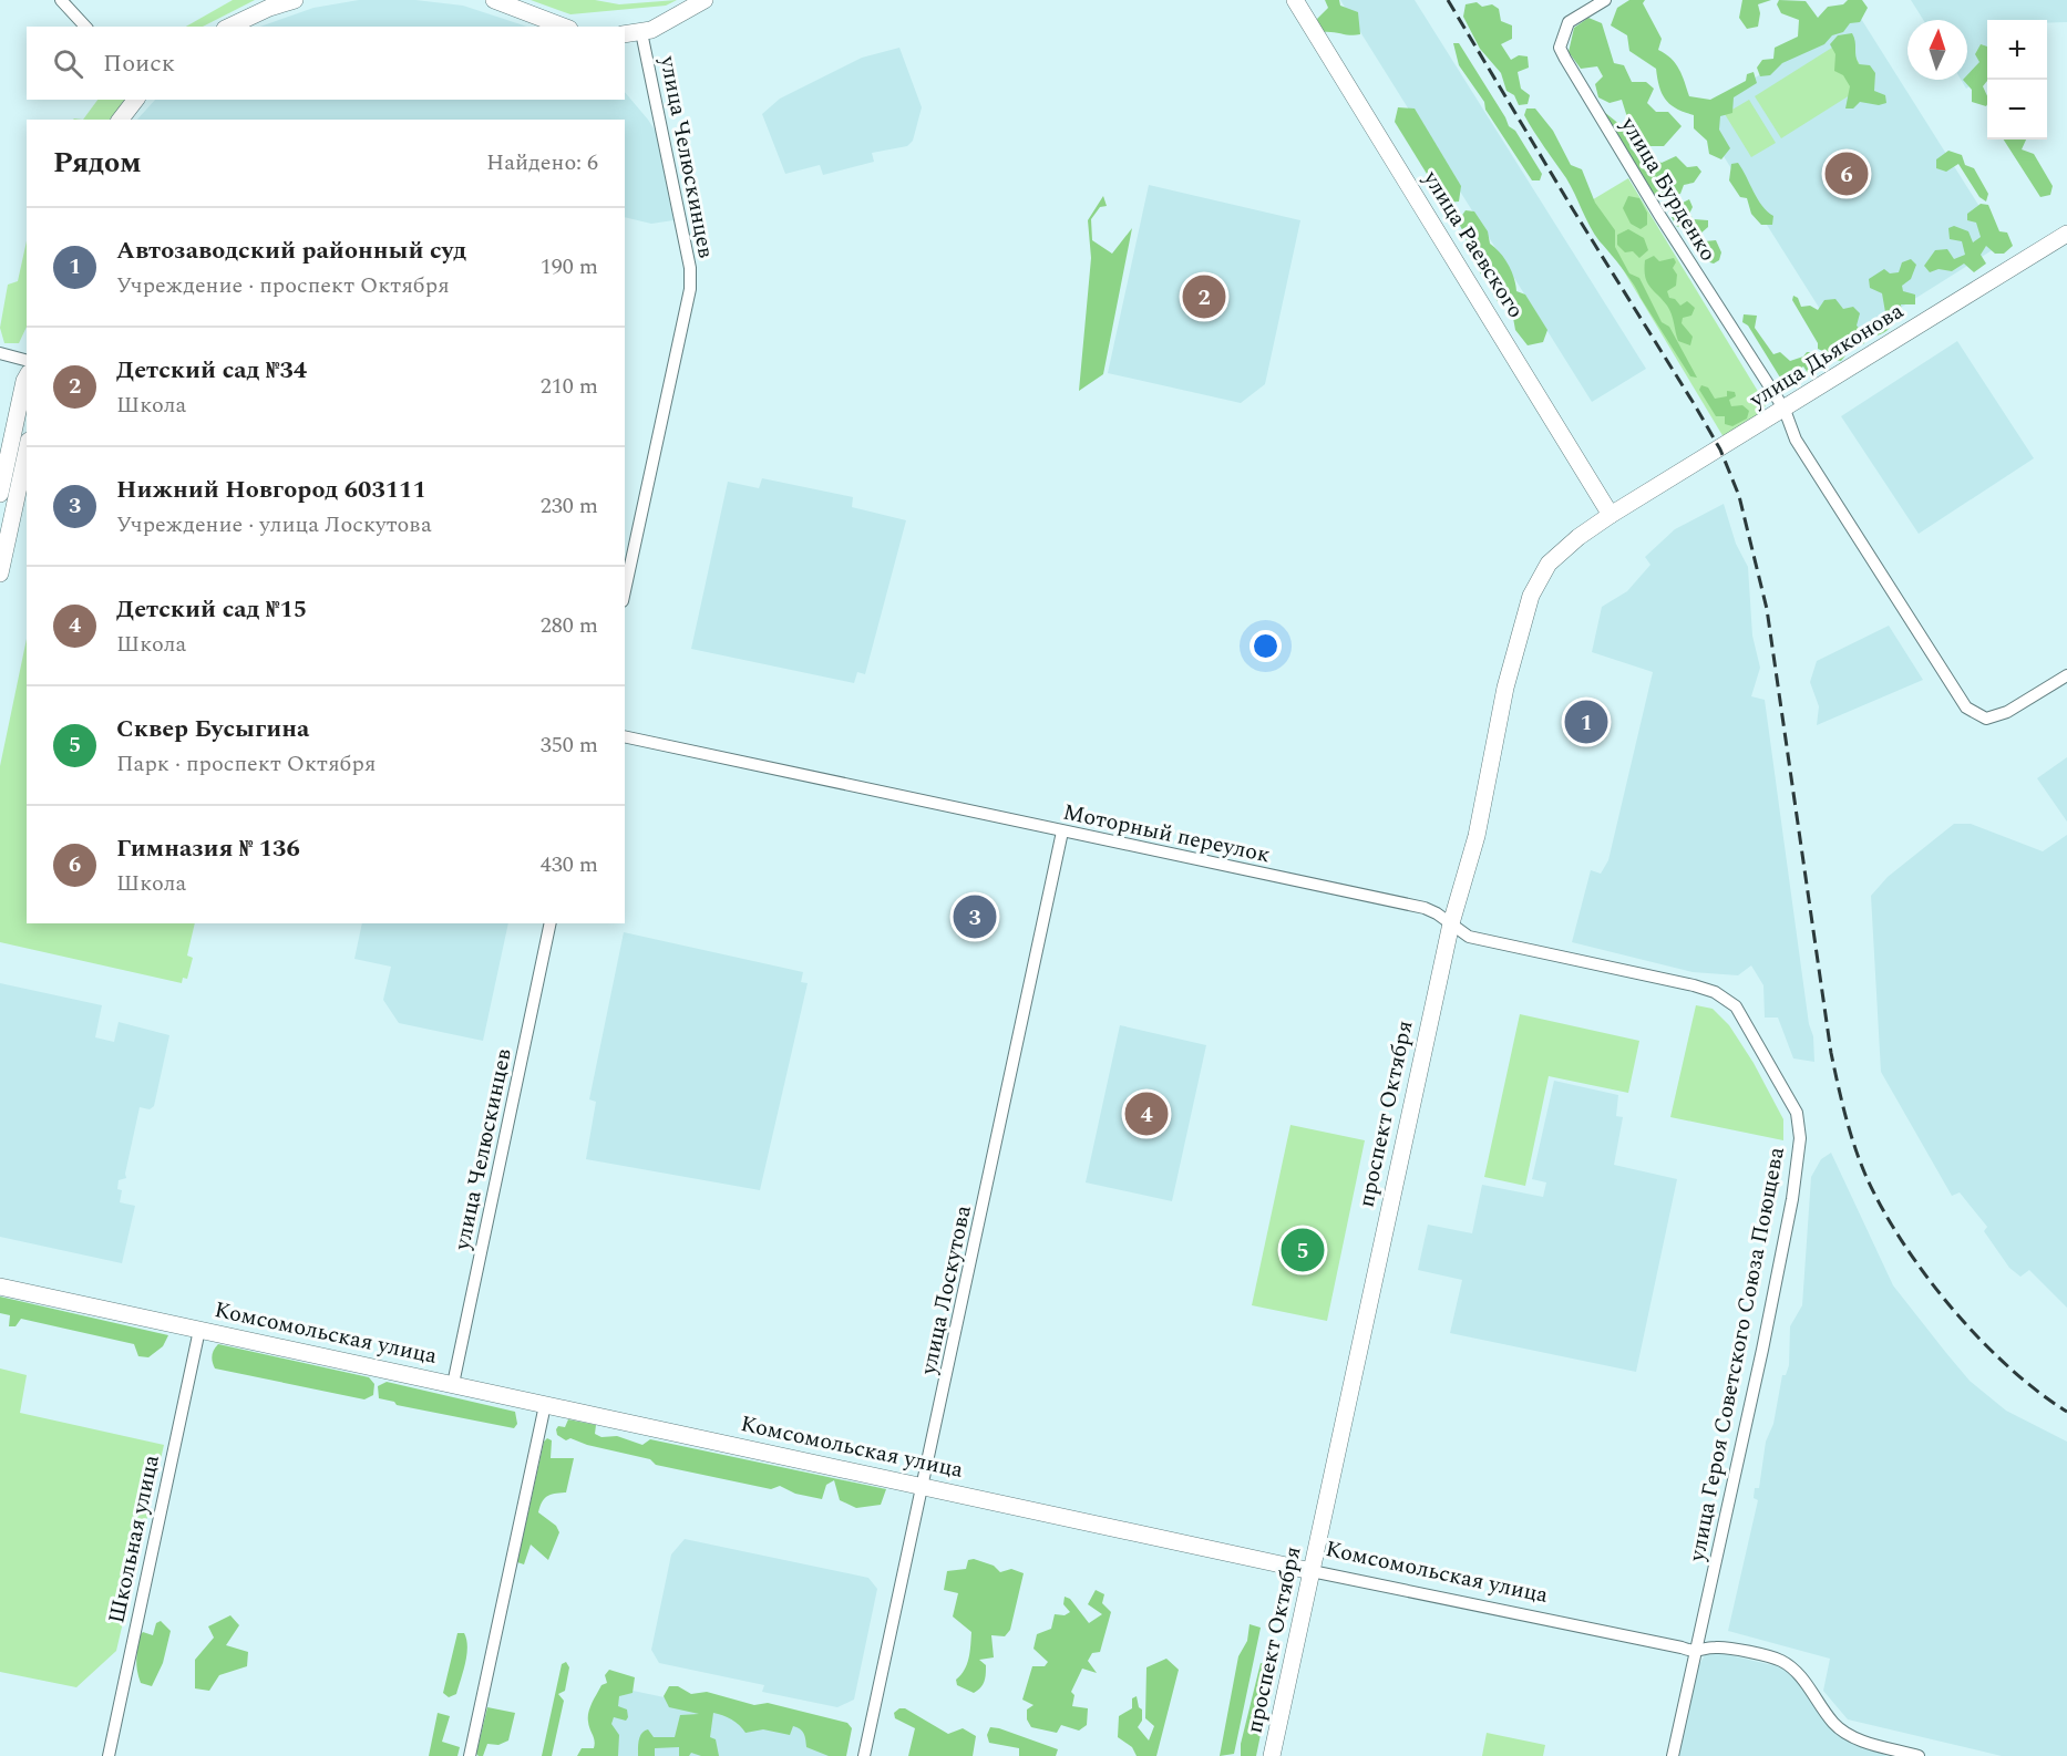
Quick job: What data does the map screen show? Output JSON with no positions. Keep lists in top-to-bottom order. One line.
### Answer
{"streets":{"main road":["улица Раевского","улица Дьяконова","проспект Октября","Комсомольская улица"],"street":["улица Челюскинцев","улица Бурденко","Моторный переулок","улица Лоскутова","улица Героя Советского Союза Поющева","Школьная улица"]},"crossings":[["улица Челюскинцев","Комсомольская улица"],["улица Бурденко","улица Дьяконова"],["улица Раевского","улица Дьяконова"],["улица Раевского","проспект Октября"],["улица Дьяконова","проспект Октября"],["Моторный переулок","проспект Октября"],["Моторный переулок","улица Лоскутова"],["Моторный переулок","улица Героя Советского Союза Поющева"],["проспект Октября","Комсомольская улица"],["улица Лоскутова","Комсомольская улица"],["Комсомольская улица","улица Героя Советского Союза Поющева"],["Комсомольская улица","Школьная улица"]],"north":"top","page":{"map_buttons":["+","−"],"search":"Поиск","heading":["Рядом","Найдено: 6"],"pins":["6","2","1","3","4","5"],"list":[{"mark":"1","name":"Автозаводский районный суд","note":"Учреждение · проспект Октября","value":"190 m"},{"mark":"2","name":"Детский сад №34","note":"Школа","value":"210 m"},{"mark":"3","name":"Нижний Новгород 603111","note":"Учреждение · улица Лоскутова","value":"230 m"},{"mark":"4","name":"Детский сад №15","note":"Школа","value":"280 m"},{"mark":"5","name":"Сквер Бусыгина","note":"Парк · проспект Октября","value":"350 m"},{"mark":"6","name":"Гимназия № 136","note":"Школа","value":"430 m"}]}}
